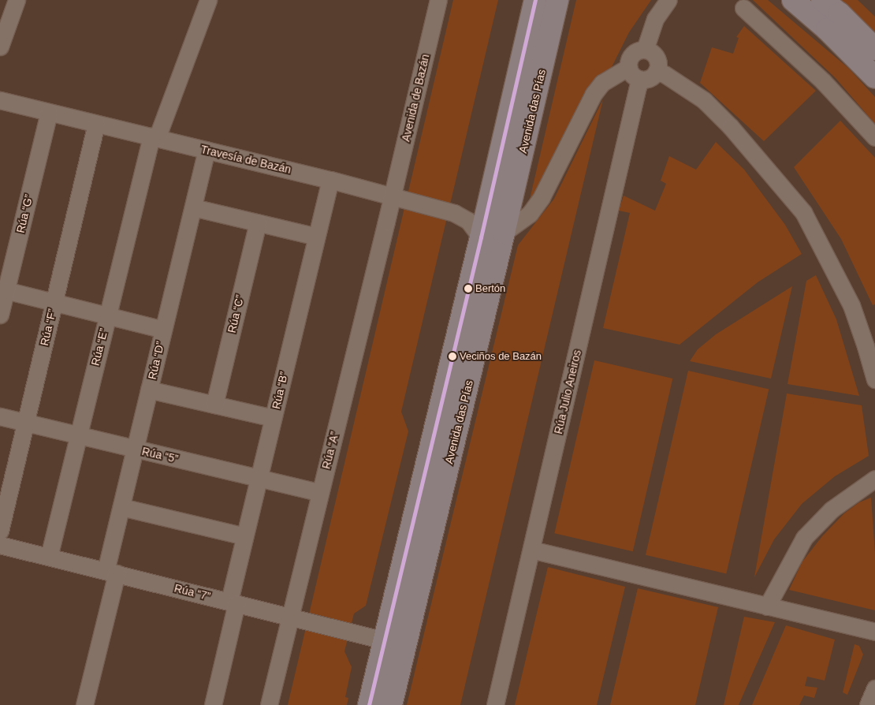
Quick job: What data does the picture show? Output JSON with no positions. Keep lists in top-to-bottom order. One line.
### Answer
{"streets":{"highway":["Avenida das Pías"],"street":["Avenida de Bazán","Travesía de Bazán","Rúa “G”","Rúa “C”","Rúa “F”","Rúa “E”","Rúa “D”","Rúa “B”","Rúa Julio Aneiros","Rúa “A”","Rúa “5”","Rúa “7”"]},"crossings":[["Avenida de Bazán","Travesía de Bazán"],["Avenida de Bazán","Rúa “A”"],["Avenida das Pías","Travesía de Bazán"],["Avenida das Pías","Rúa “7”"],["Travesía de Bazán","Rúa “G”"],["Travesía de Bazán","Rúa “F”"],["Travesía de Bazán","Rúa “E”"],["Travesía de Bazán","Rúa “D”"],["Travesía de Bazán","Rúa “B”"],["Travesía de Bazán","Rúa “A”"],["Rúa “F”","Rúa “5”"],["Rúa “E”","Rúa “5”"],["Rúa “E”","Rúa “7”"],["Rúa “D”","Rúa “5”"],["Rúa “D”","Rúa “7”"],["Rúa “B”","Rúa “5”"],["Rúa “B”","Rúa “7”"],["Rúa “A”","Rúa “5”"],["Rúa “A”","Rúa “7”"]],"places":["Bertón","Veciños de Bazán"]}
